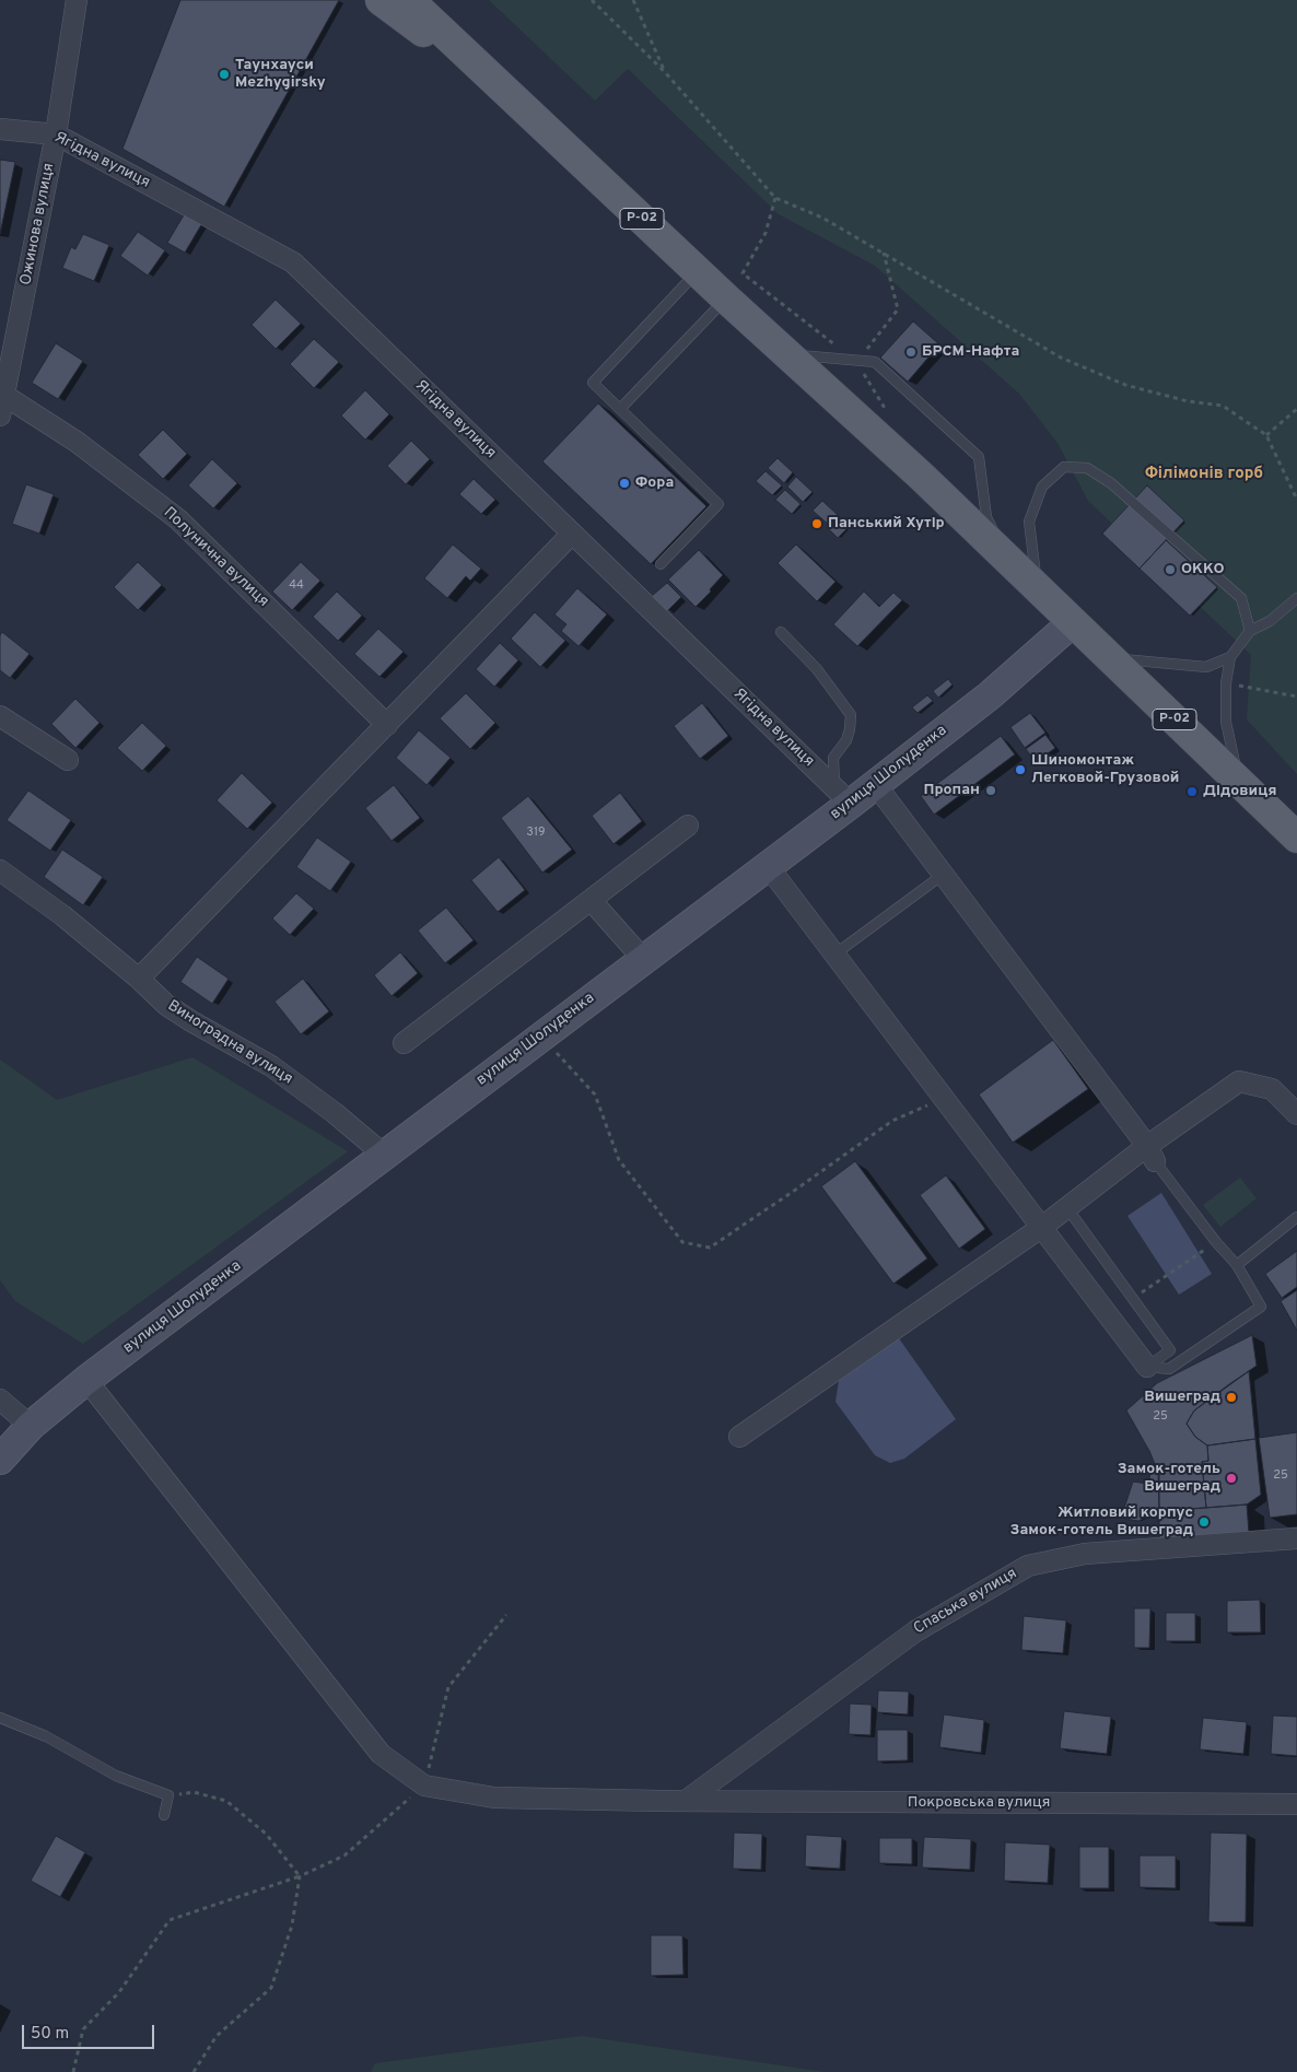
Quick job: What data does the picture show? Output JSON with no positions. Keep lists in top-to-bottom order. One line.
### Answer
{"streets":{"main road":["Р-02","вулиця Шолуденка"],"street":["Ягідна вулиця","Ожинова вулиця","Полунична вулиця","Виноградна вулиця","Спаська вулиця","Покровська вулиця"]},"crossings":[["Ягідна вулиця","Ожинова вулиця"],["Ягідна вулиця","вулиця Шолуденка"],["Р-02","вулиця Шолуденка"],["Ожинова вулиця","Полунична вулиця"],["вулиця Шолуденка","Виноградна вулиця"],["Спаська вулиця","Покровська вулиця"]],"districts":["Філімонів горб"],"places":["Таунхауси Mezhygirsky","БРСМ-Нафта","Фора","Панський Хутір","ОККО","Шиномонтаж Легковой-Грузовой","Пропан","Дідовиця","Вишеград","Замок-готель Вишеград","Житловий корпус Замок-готель Вишеград"],"house_numbers":["44","319","25","25"],"scale_bar":"50 m"}
